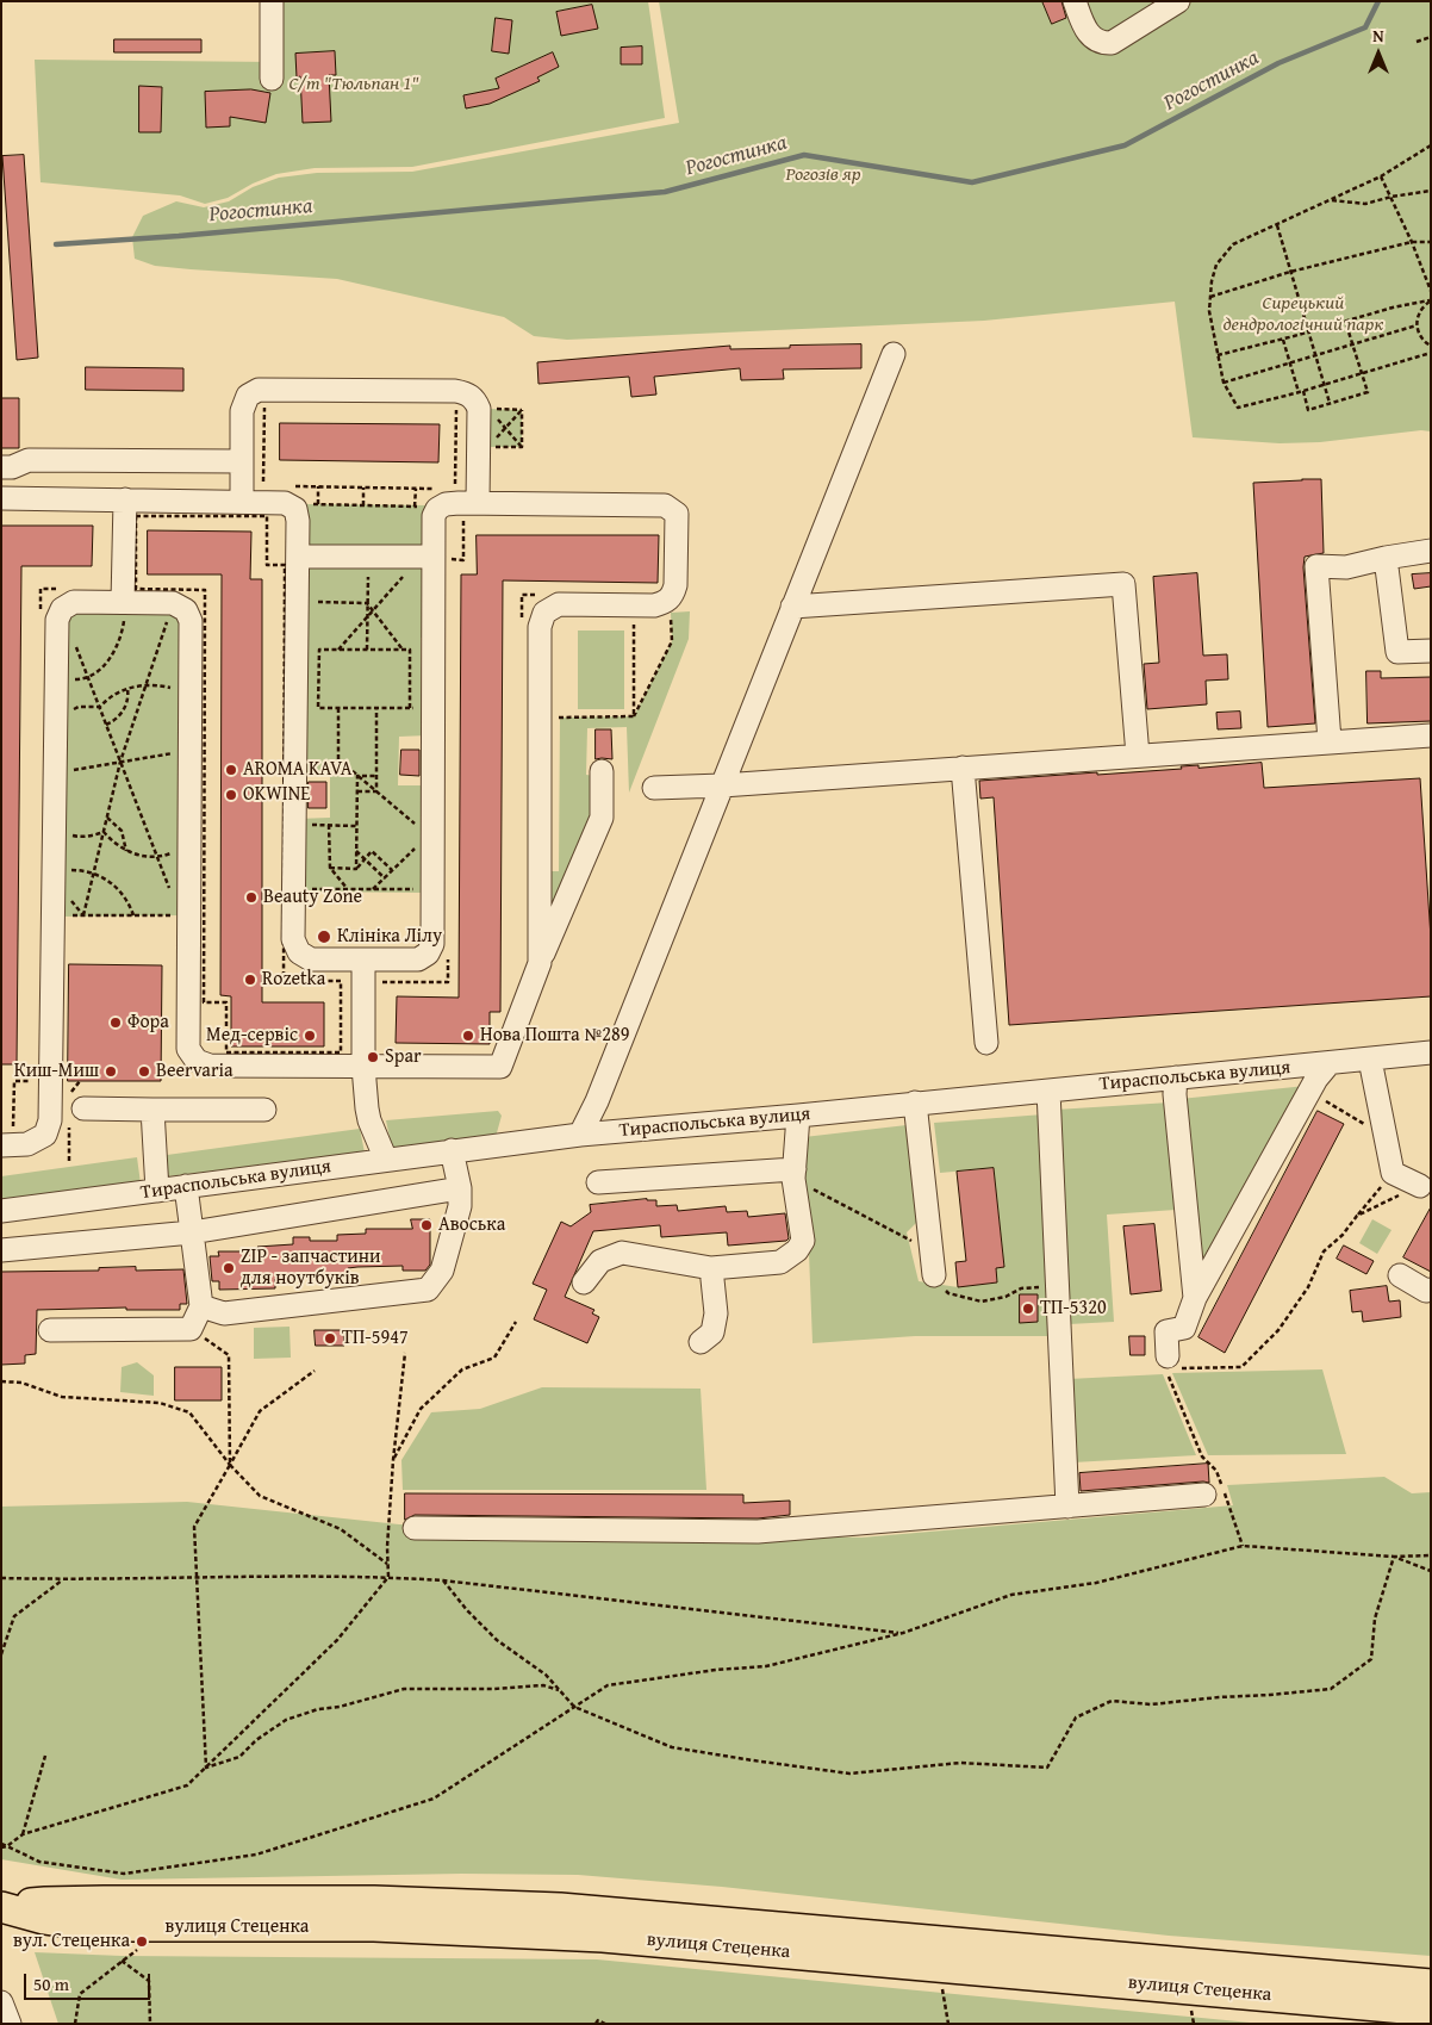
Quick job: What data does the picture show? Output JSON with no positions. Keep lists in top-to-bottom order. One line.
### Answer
{"streets":{"main road":["вулиця Стеценка"],"street":["Тираспольська вулиця"]},"water":["Рогостинка"],"parks":["С/т \"Тюльпан 1\"","Рогозів яр","Сирецький дендрологічний парк"],"places":["AROMA KAVA","OKWINE","Beauty Zone","Клініка Лілу","Rozetka","Фора","Мед-сервіс","Нова Пошта №289","Spar","Киш-Миш","Beervaria","Авоська","ZIP - запчастини для ноутбуків","ТП-5320","ТП-5947","вул. Стеценка"],"scale_bar":"50 m","north":"top"}
